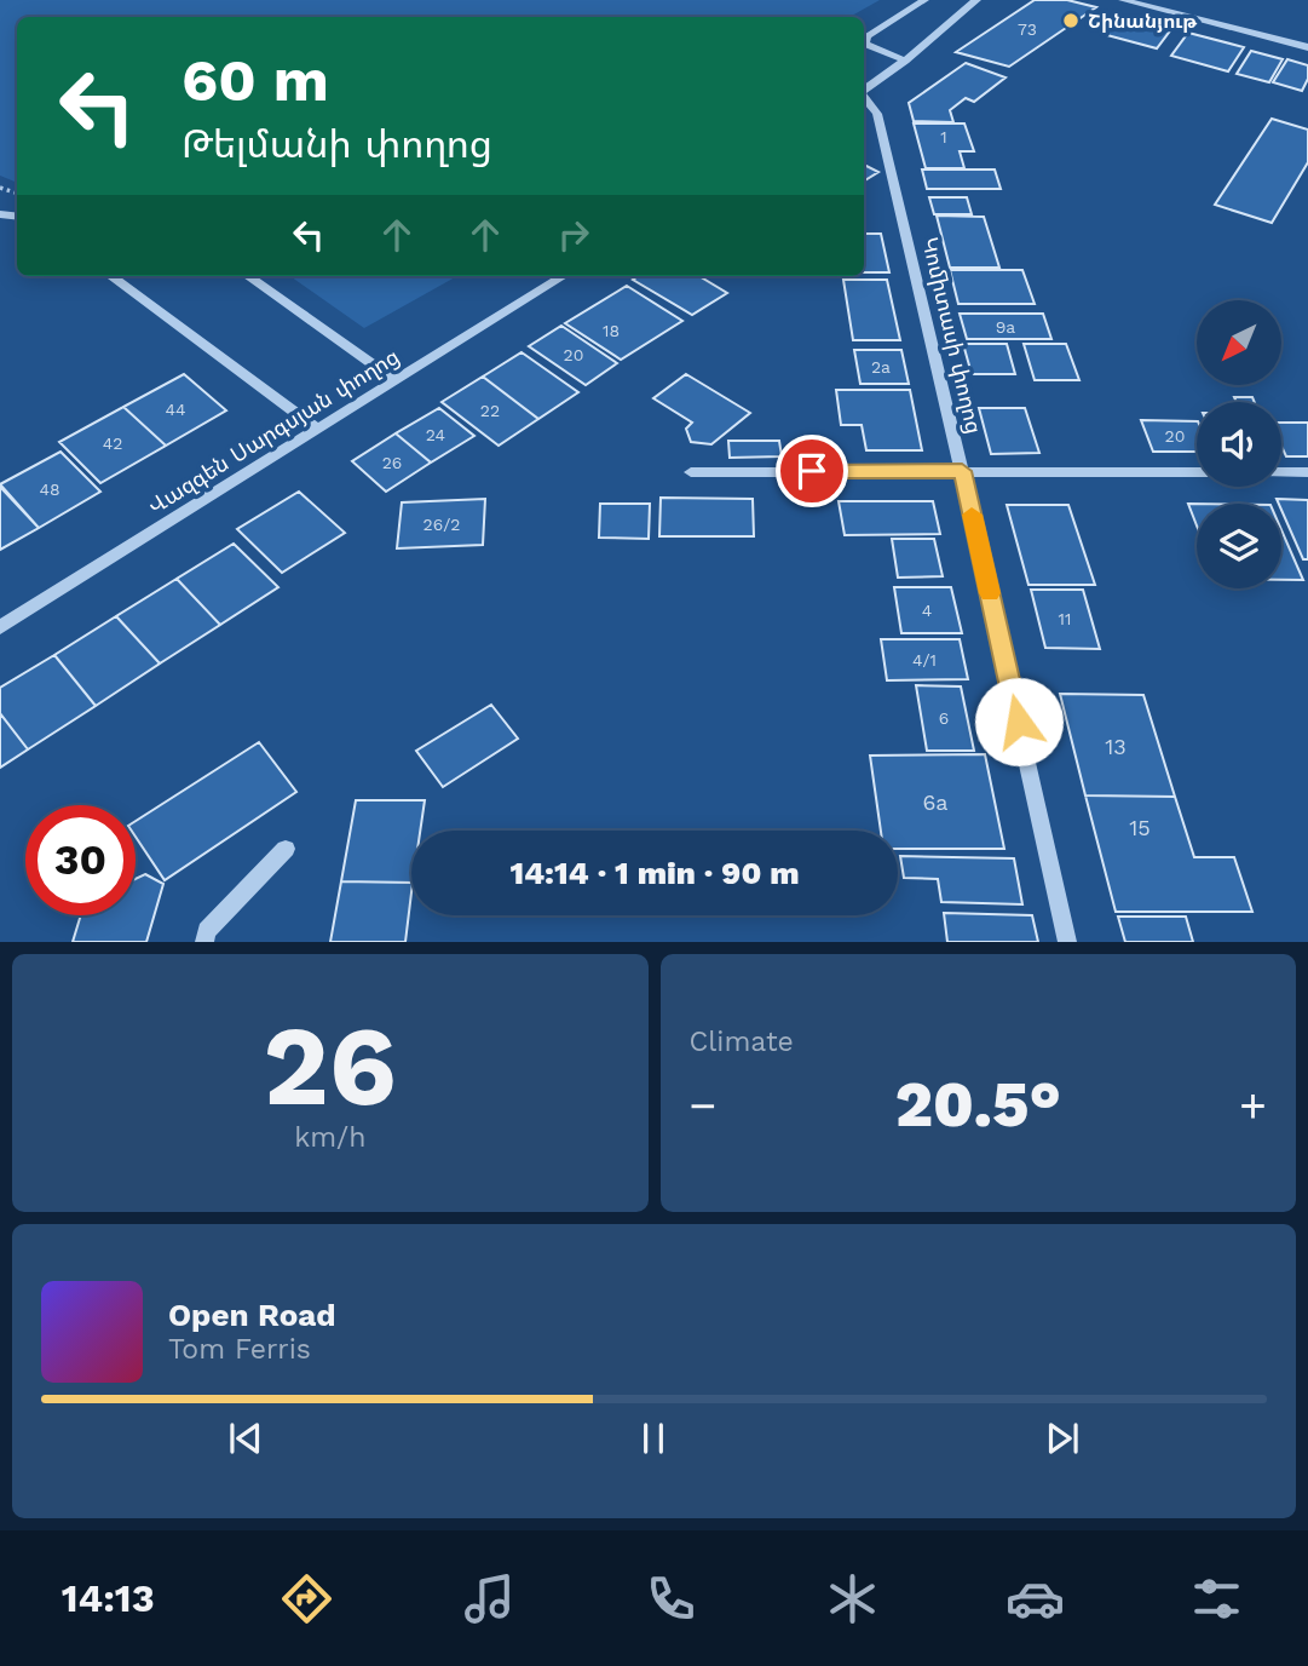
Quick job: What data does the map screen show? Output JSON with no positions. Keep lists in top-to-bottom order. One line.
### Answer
{"streets":{"street":["Կոմիտասի փողոց","Վազգեն Սարգսյան փողոց"]},"places":["Շինանյութ"],"house_numbers":["73","1","9a","18","20","2a","44","22","24","20","42","26","48","26/2","4","11","4/1","6","13","6a","15"],"north":"bottom left","page":{"turn":["60 m","Թելմանի փողոց"],"limit":"30","trip":"14:14 · 1 min · 90 m","tile":[["26","km/h"],"Climate"],"heat":["−","20.5°","+"],"song":["Open Road","Tom Ferris"],"tabs":"14:13"}}
